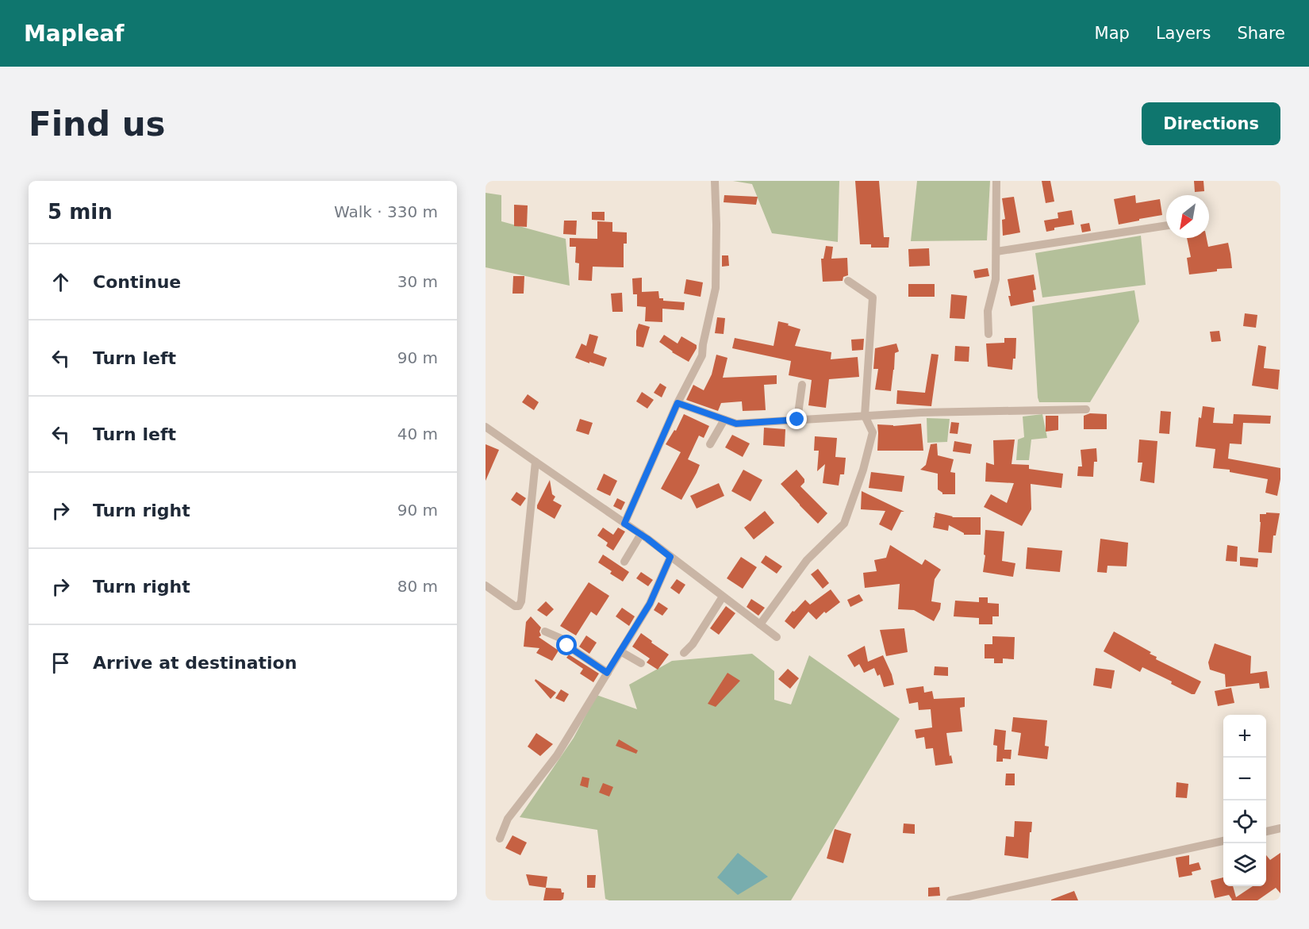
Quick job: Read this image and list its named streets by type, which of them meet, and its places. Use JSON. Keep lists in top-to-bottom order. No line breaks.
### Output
{"north":"bottom left","page":{"header":"Mapleaf","nav":["Map","Layers","Share"],"buttons":"Directions","title":"Find us","heading":["5 min","Walk · 330 m"],"list":[["Continue","30 m"],["Turn left","90 m"],["Turn left","40 m"],["Turn right","90 m"],["Turn right","80 m"],"Arrive at destination"],"map_buttons":["+","−"]}}
